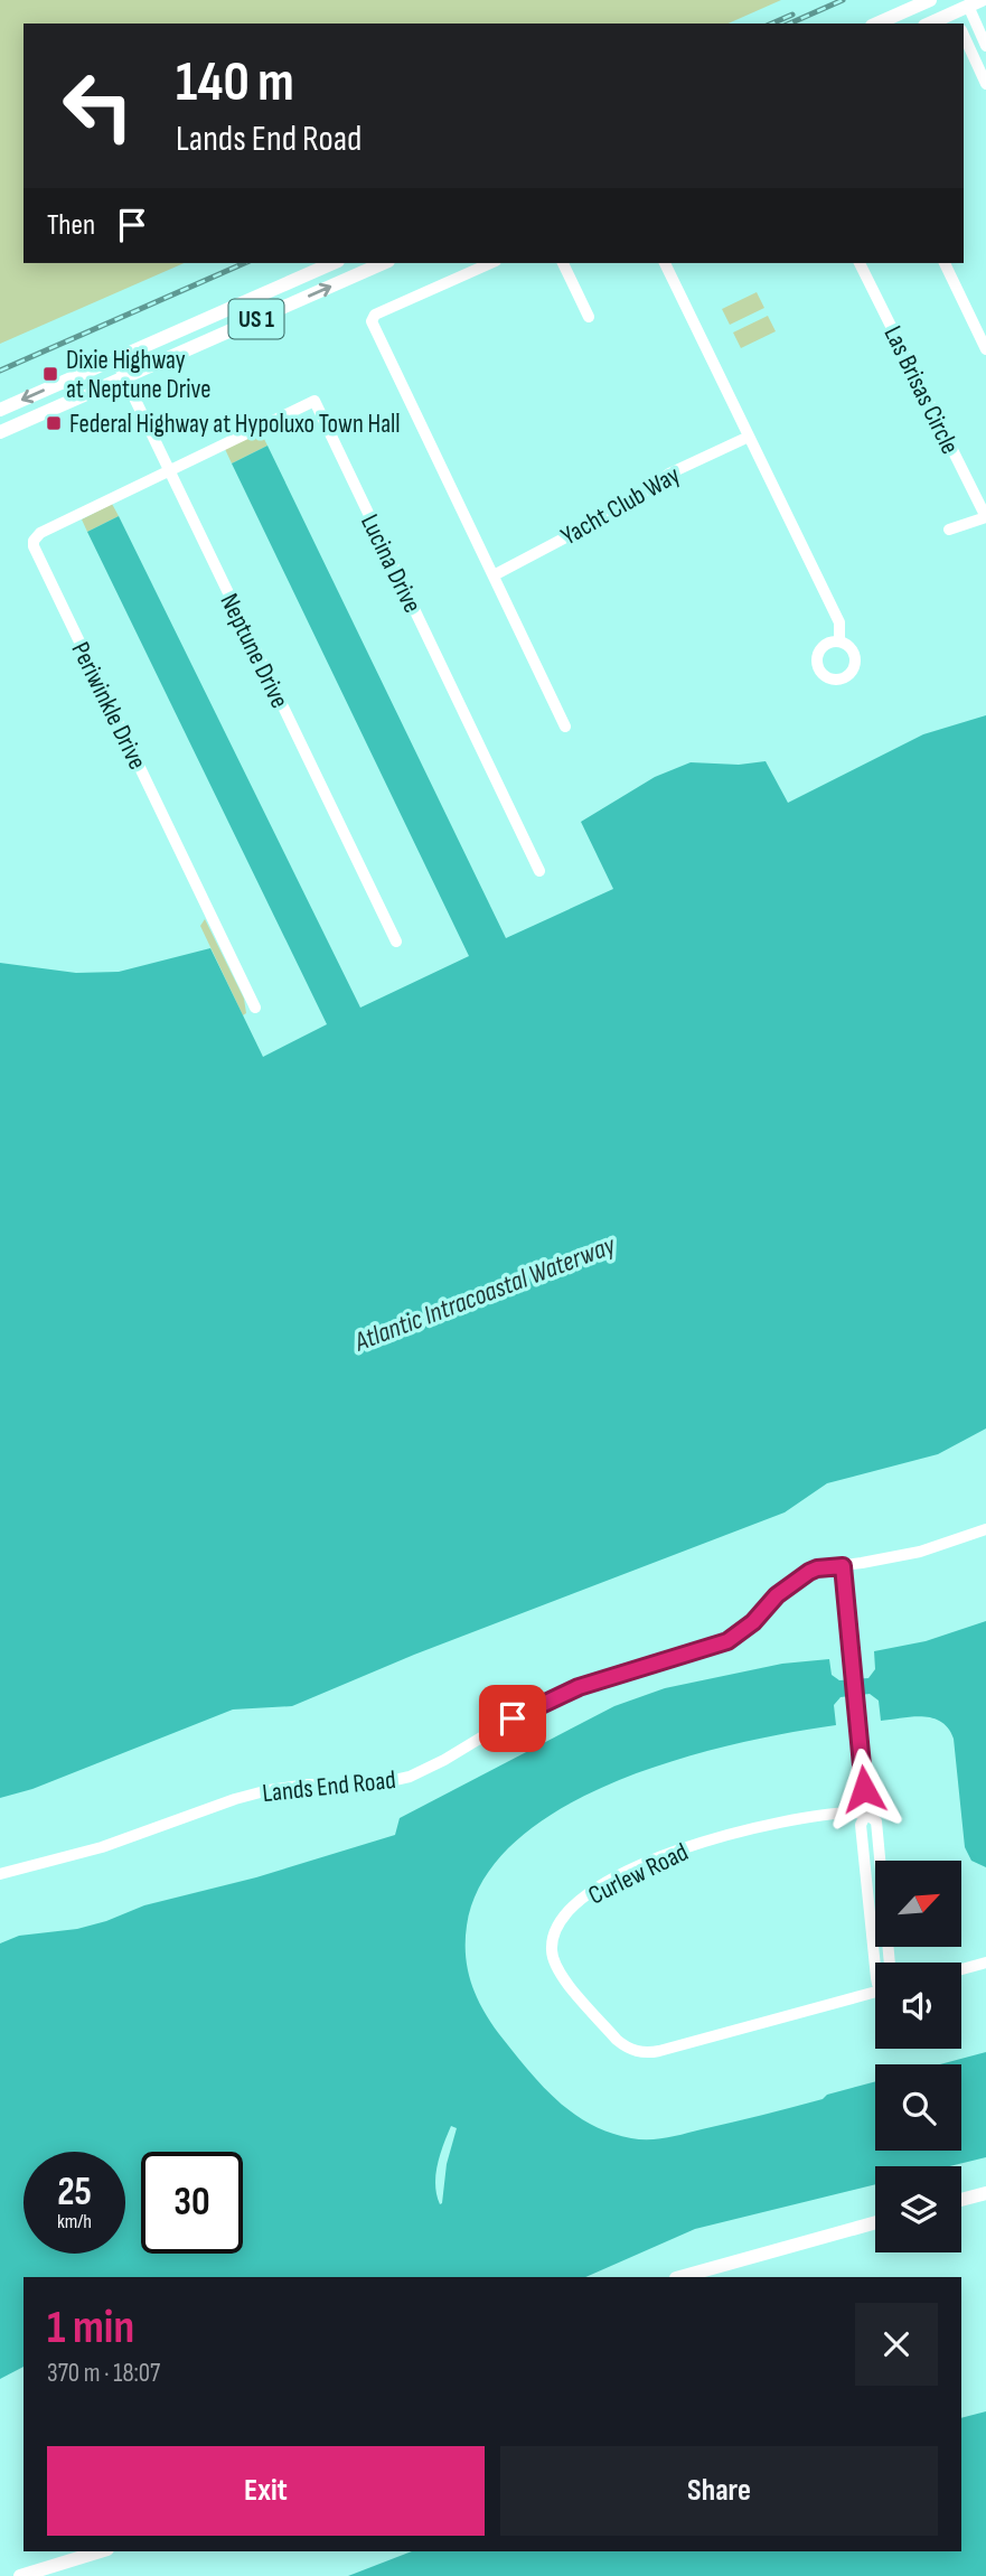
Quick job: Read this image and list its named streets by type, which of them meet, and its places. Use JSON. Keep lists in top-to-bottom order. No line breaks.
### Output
{"streets":{"main road":["US 1"],"street":["Las Brisas Circle","Yacht Club Way","Lucina Drive","Neptune Drive","Periwinkle Drive","Lands End Road","Curlew Road"]},"crossings":[["US 1","Neptune Drive"],["Lucina Drive","Neptune Drive"],["Lucina Drive","Periwinkle Drive"],["Neptune Drive","Periwinkle Drive"]],"water":["Atlantic Intracoastal Waterway"],"places":{"transit":["Dixie Highway at Neptune Drive","Federal Highway at Hypoluxo Town Hall"]},"north":"top right","page":{"turn":["140 m","Lands End Road"],"then":"Then","speed":"25 km/h","limit":"30","heading":["1 min","370 m · 18:07"],"buttons":["Exit","Share"]}}
